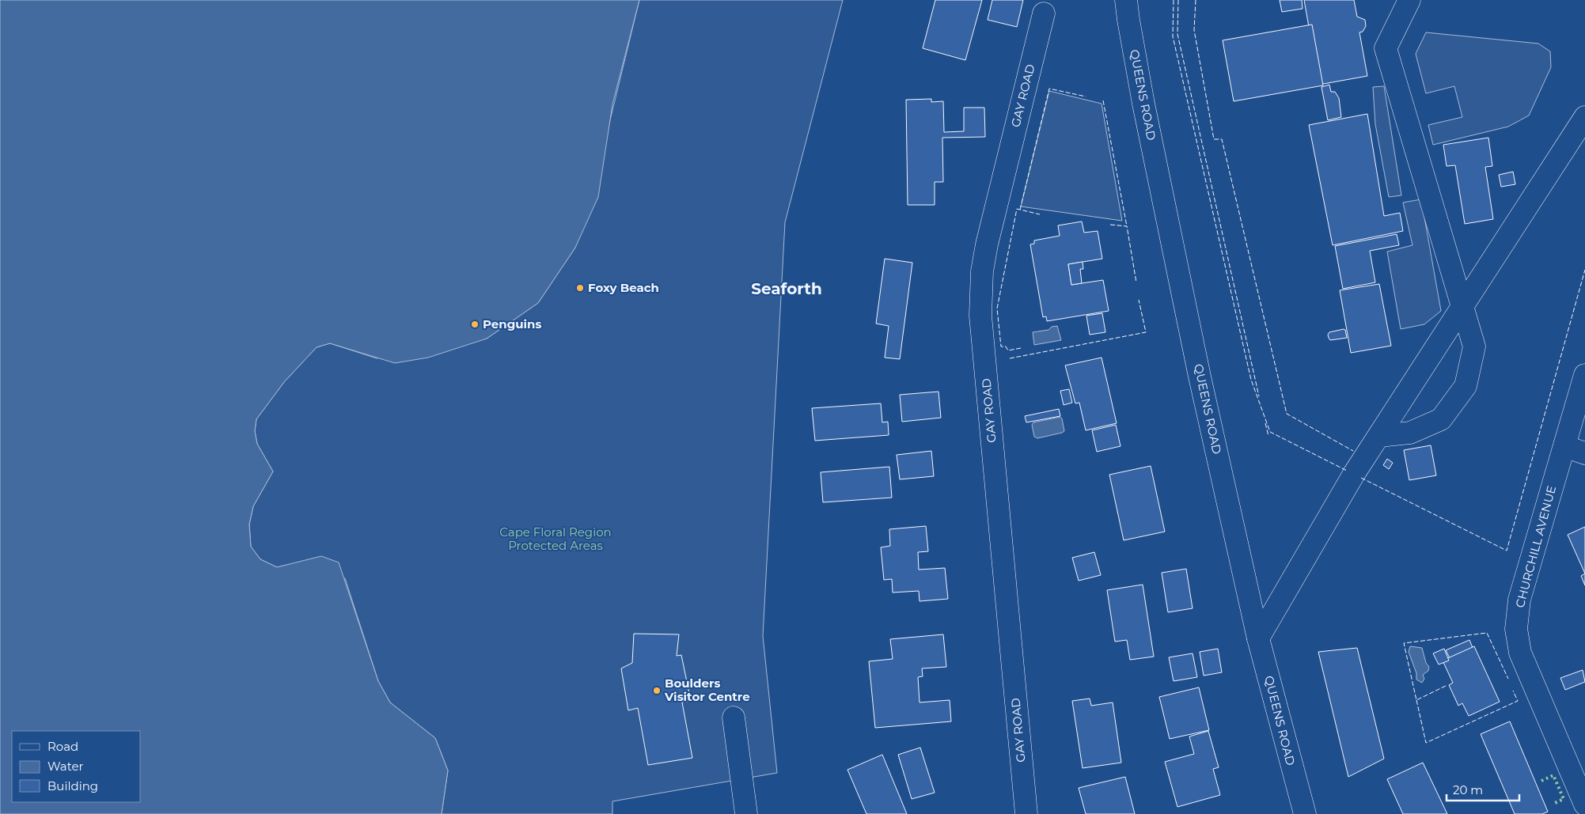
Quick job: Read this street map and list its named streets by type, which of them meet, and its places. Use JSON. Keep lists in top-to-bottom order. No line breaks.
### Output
{"streets":{"street":["QUEENS ROAD","GAY ROAD","CHURCHILL AVENUE"]},"districts":["Seaforth"],"parks":["Cape Floral Region Protected Areas"],"places":["Foxy Beach","Penguins","Boulders Visitor Centre"],"legend":["Road","Water","Building"],"scale_bar":"20 m"}
